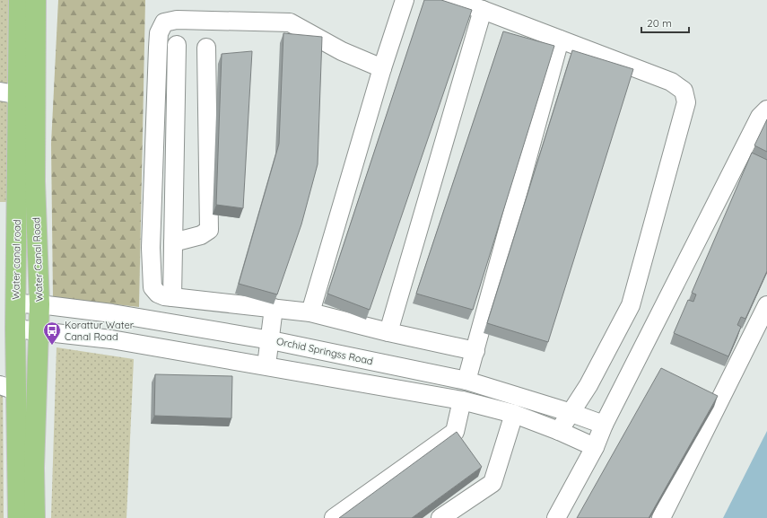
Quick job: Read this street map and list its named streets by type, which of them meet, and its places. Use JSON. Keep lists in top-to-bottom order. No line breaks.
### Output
{"streets":{"main road":["Water canal road","Water Canal Road"],"street":["Orchid Springss Road"]},"crossings":[["Water canal road","Water Canal Road"],["Water canal road","Orchid Springss Road"],["Water Canal Road","Orchid Springss Road"]],"places":{"bus stop":["Korattur Water Canal Road"]},"scale_bar":"20 m"}
